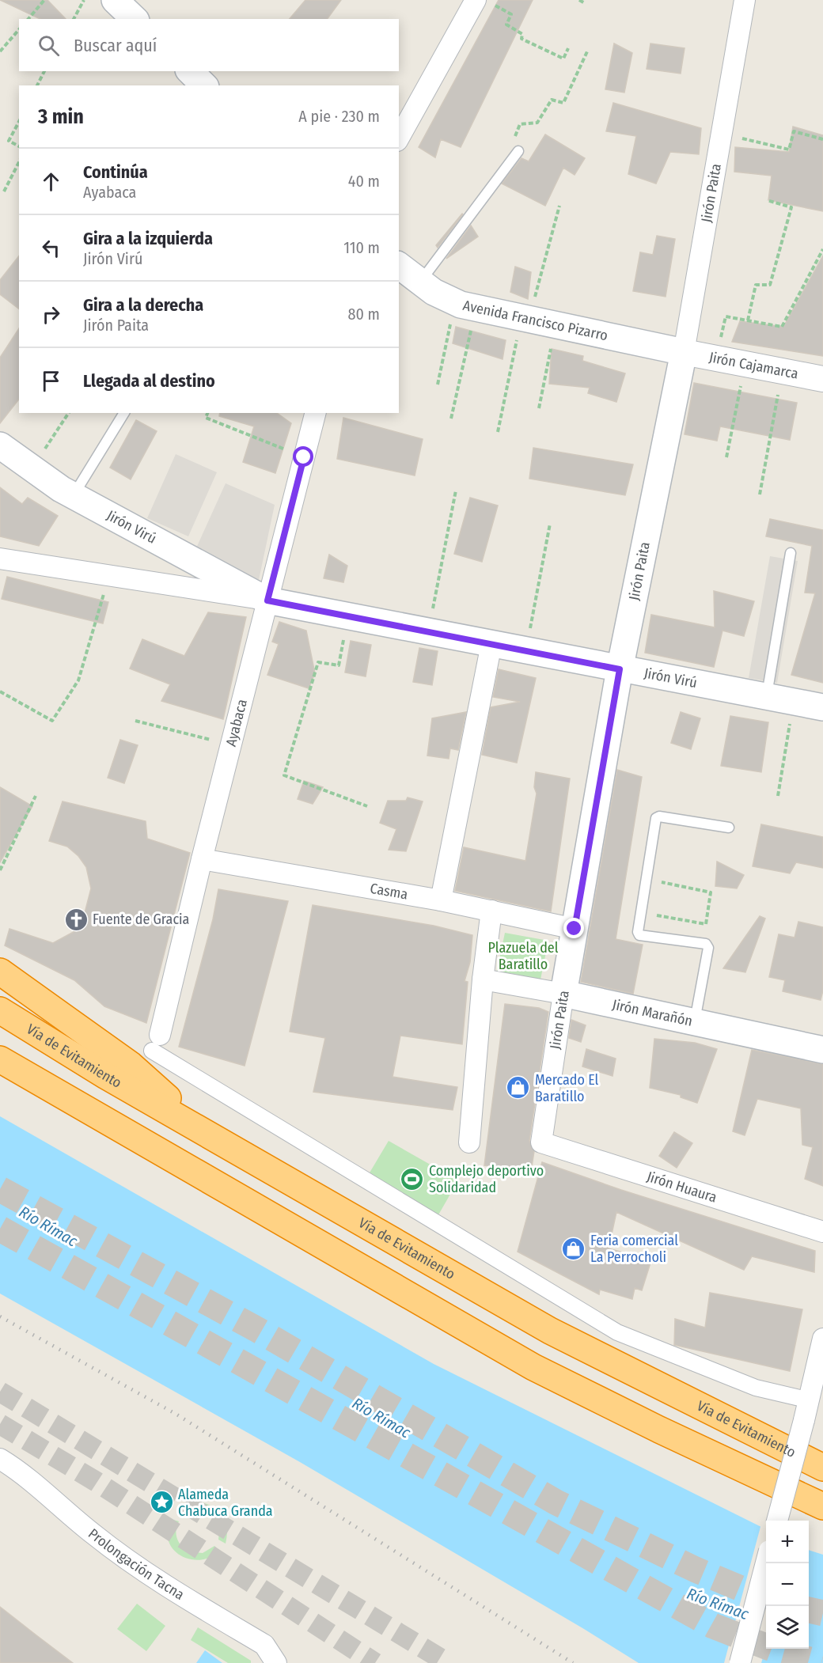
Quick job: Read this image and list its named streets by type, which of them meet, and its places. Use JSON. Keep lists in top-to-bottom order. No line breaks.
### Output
{"streets":{"highway":["Vía de Evitamiento"],"main road":["Jirón Paita","Avenida Francisco Pizarro","Jirón Virú","Jirón Marañón"],"street":["Jirón Cajamarca","Ayabaca","Casma","Jirón Huaura","Prolongación Tacna"]},"crossings":[["Jirón Paita","Avenida Francisco Pizarro"],["Jirón Paita","Jirón Cajamarca"],["Jirón Paita","Jirón Virú"],["Jirón Paita","Casma"],["Jirón Paita","Jirón Marañón"],["Jirón Paita","Jirón Huaura"],["Avenida Francisco Pizarro","Jirón Cajamarca"],["Jirón Virú","Ayabaca"],["Ayabaca","Casma"]],"water":["Río Rímac"],"parks":["Plazuela del Baratillo"],"places":{"church":["Fuente de Gracia"],"shop":["Mercado El Baratillo","Feria comercial La Perrocholi"],"sports":["Complejo deportivo Solidaridad"],"place":["Alameda Chabuca Granda"]},"page":{"search":"Buscar aquí","heading":["3 min","A pie · 230 m"],"list":[["Continúa","Ayabaca","40 m"],["Gira a la izquierda","Jirón Virú","110 m"],["Gira a la derecha","Jirón Paita","80 m"],"Llegada al destino"],"map_buttons":["+","−"]}}
